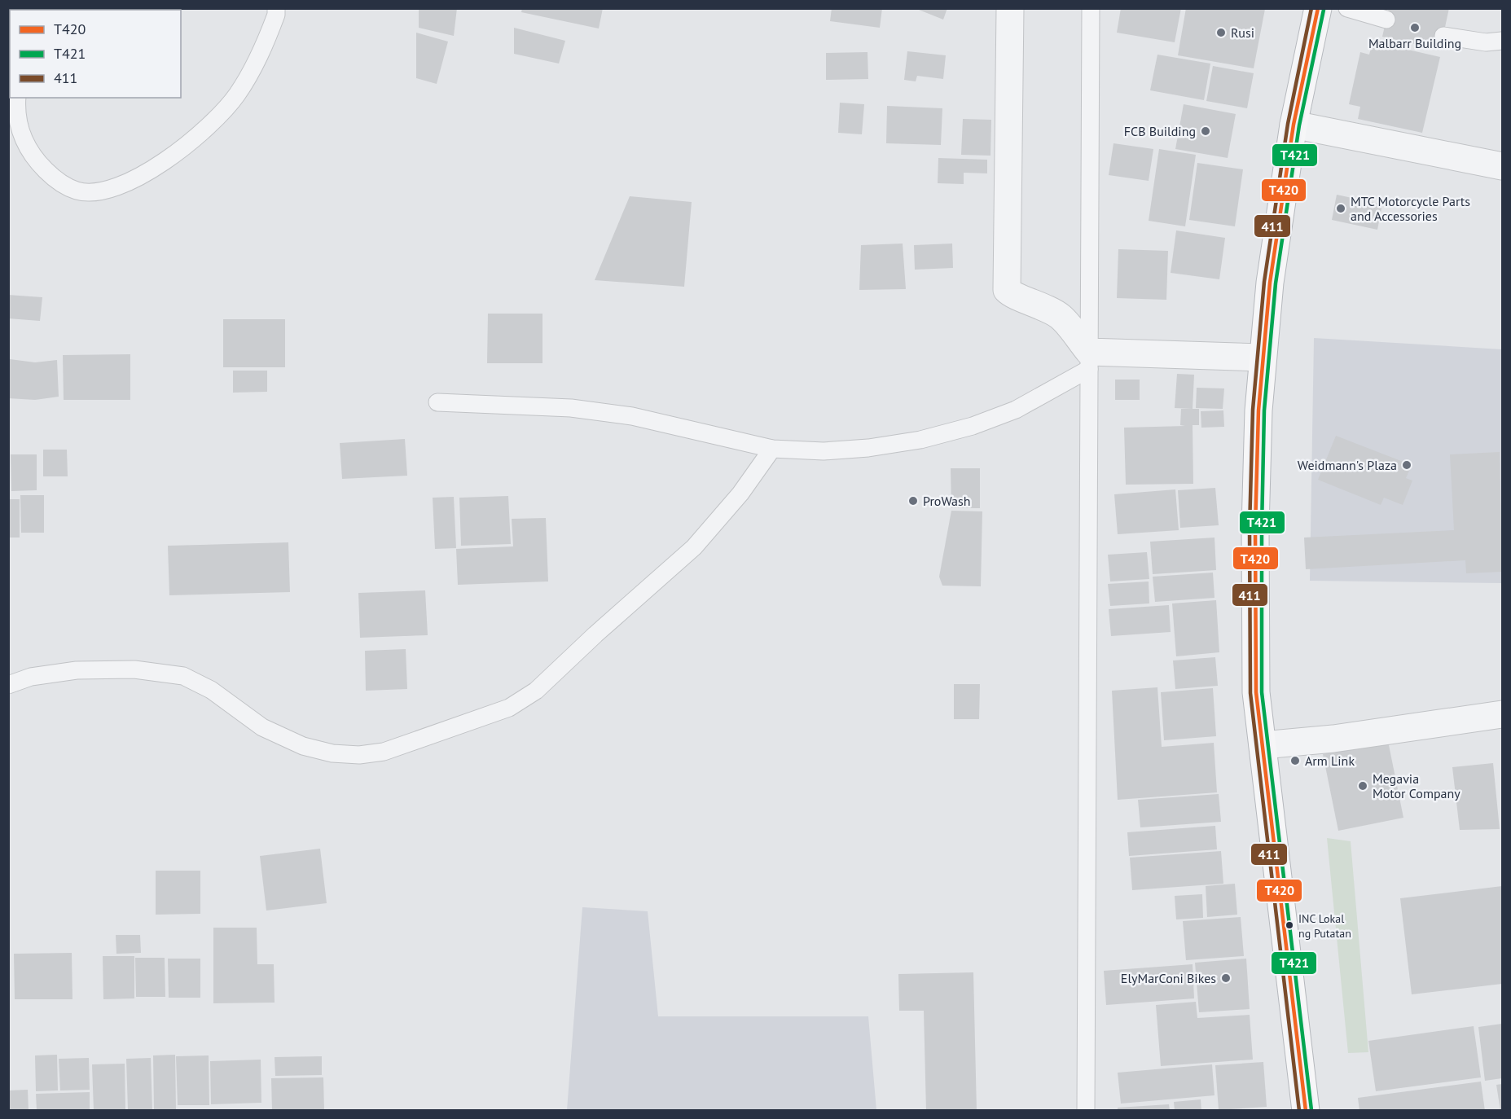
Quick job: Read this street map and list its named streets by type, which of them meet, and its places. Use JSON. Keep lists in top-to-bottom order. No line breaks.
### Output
{"places":["Malbarr Building","Rusi","FCB Building","MTC Motorcycle Parts and Accessories","Weidmann's Plaza","ProWash","Arm Link","Megavia Motor Company","INC Lokal ng Putatan","ElyMarConi Bikes"],"lines":["transit line T420","transit line 411","transit line T421"],"legend":["T420","T421","411"]}
